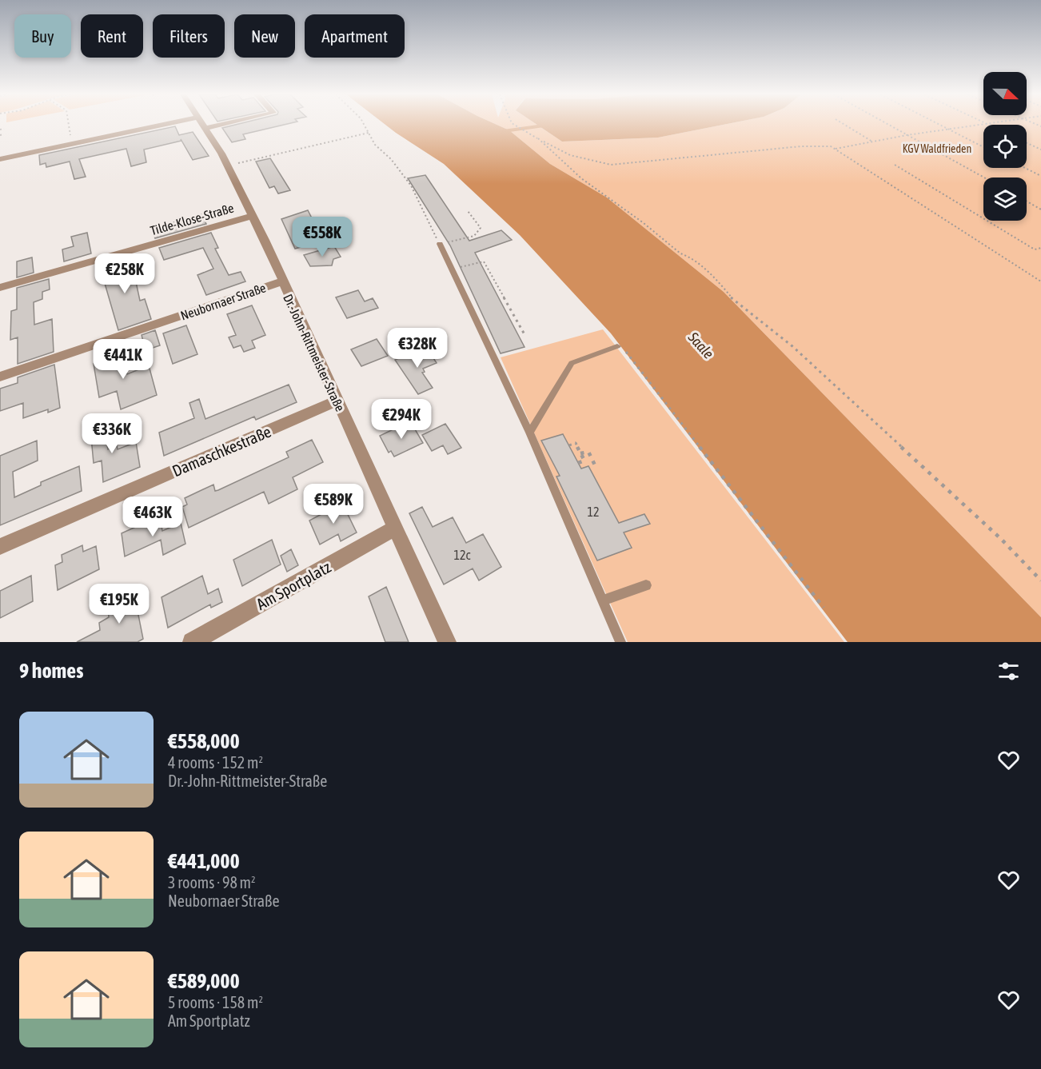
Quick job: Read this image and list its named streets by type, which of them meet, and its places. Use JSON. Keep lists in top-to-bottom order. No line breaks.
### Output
{"streets":{"street":["Tilde-Klose-Straße","Neubornaer Straße","Dr.-John-Rittmeister-Straße","Damaschkestraße","Am Sportplatz"]},"crossings":[["Tilde-Klose-Straße","Dr.-John-Rittmeister-Straße"],["Neubornaer Straße","Dr.-John-Rittmeister-Straße"],["Dr.-John-Rittmeister-Straße","Damaschkestraße"],["Dr.-John-Rittmeister-Straße","Am Sportplatz"]],"water":["Saale"],"parks":["KGV Waldfrieden"],"house_numbers":["12","12c"],"north":"right","page":{"chip":["Buy","Rent","Filters","New","Apartment"],"price":["€558K","€258K","€328K","€441K","€294K","€336K","€589K","€463K","€195K"],"heading":"9 homes","list":[{"name":"€558,000","note":"4 rooms · 152 m² · Dr.-John-Rittmeister-Straße"},{"name":"€441,000","note":"3 rooms · 98 m² · Neubornaer Straße"},{"name":"€589,000","note":"5 rooms · 158 m² · Am Sportplatz"}]}}
